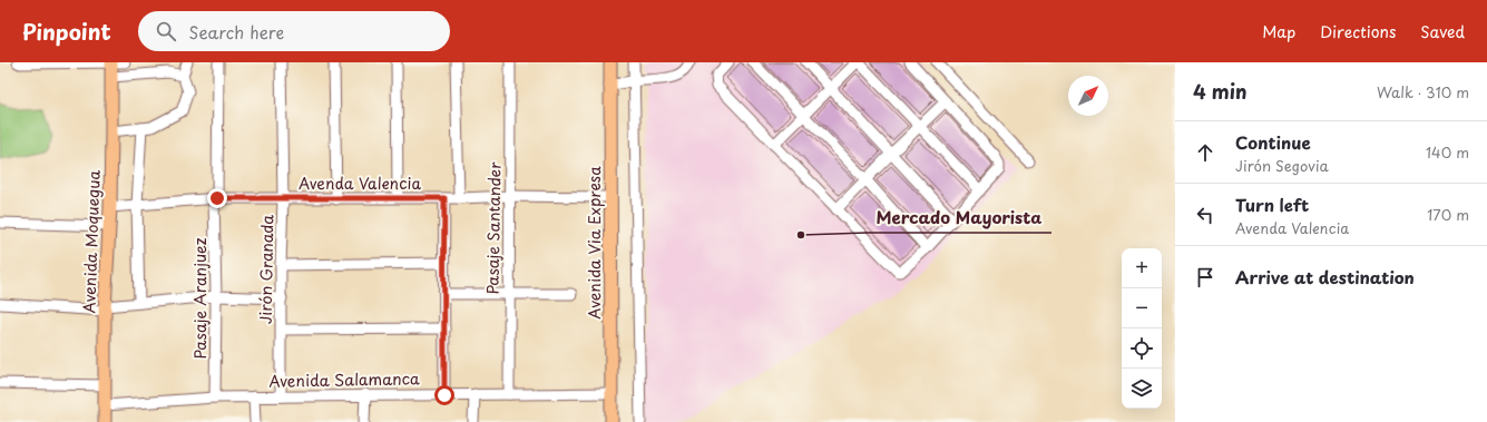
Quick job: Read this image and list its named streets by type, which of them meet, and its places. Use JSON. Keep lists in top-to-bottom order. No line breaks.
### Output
{"streets":{"main road":["Avenida Moquegua","Avenida Via Expresa"],"street":["Avenda Valencia","Pasaje Santander","Jirón Granada","Pasaje Aranjuez","Avenida Salamanca"]},"crossings":[["Avenda Valencia","Pasaje Santander"],["Avenda Valencia","Avenida Moquegua"],["Avenda Valencia","Avenida Via Expresa"],["Avenda Valencia","Jirón Granada"],["Avenda Valencia","Pasaje Aranjuez"],["Pasaje Santander","Avenida Salamanca"],["Avenida Moquegua","Avenida Salamanca"],["Avenida Via Expresa","Avenida Salamanca"],["Jirón Granada","Avenida Salamanca"],["Pasaje Aranjuez","Avenida Salamanca"]],"places":["Mercado Mayorista"],"north":"top right","page":{"header":"Pinpoint","search":"Search here","nav":["Map","Directions","Saved"],"heading":["4 min","Walk · 310 m"],"list":[["Continue","Jirón Segovia","140 m"],["Turn left","Avenda Valencia","170 m"],"Arrive at destination"],"map_buttons":["+","−"]}}
